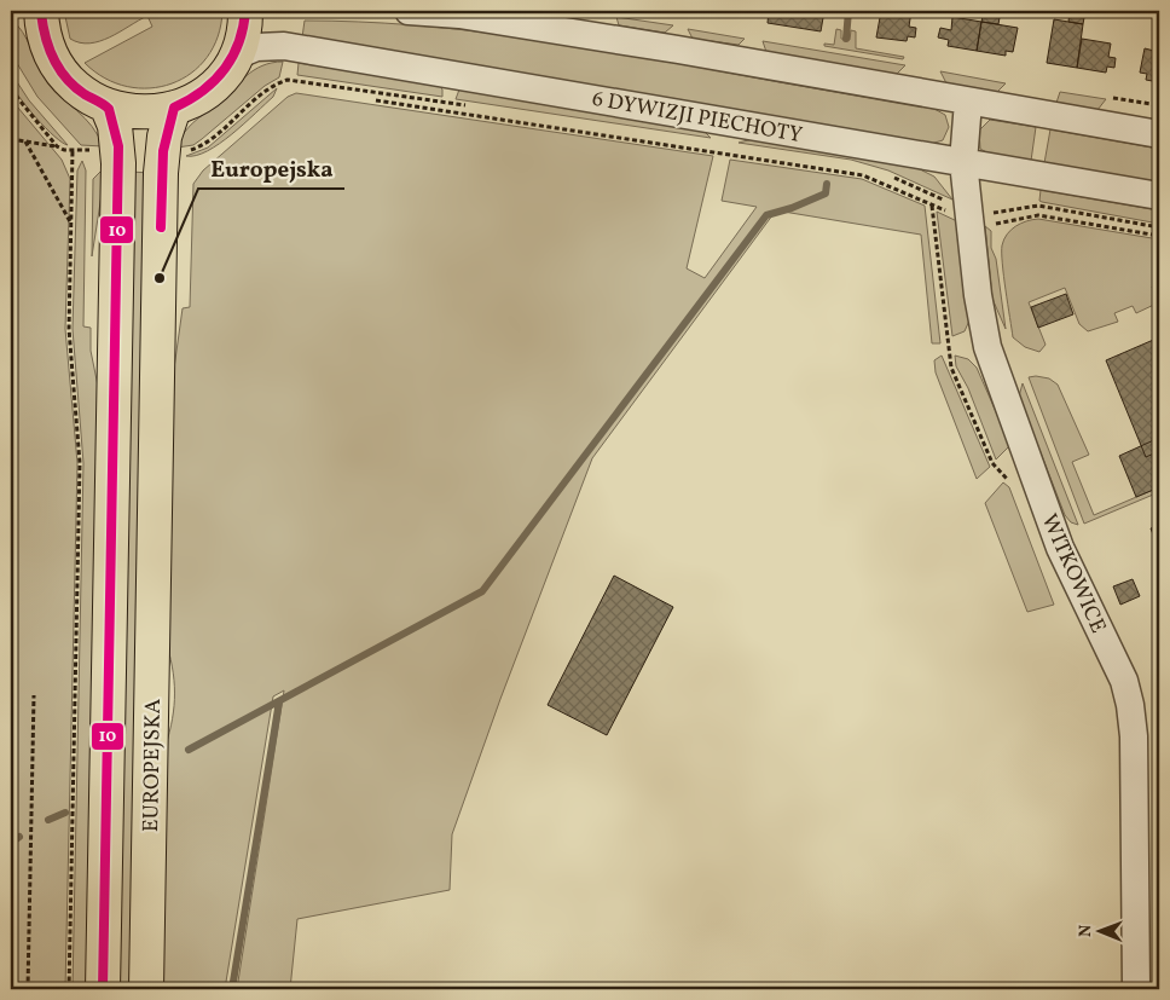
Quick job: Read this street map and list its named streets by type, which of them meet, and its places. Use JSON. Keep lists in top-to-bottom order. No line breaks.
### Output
{"streets":{"main road":["EUROPEJSKA"],"street":["6 DYWIZJI PIECHOTY","WITKOWICE"]},"crossings":[["6 DYWIZJI PIECHOTY","WITKOWICE"]],"places":["Europejska"],"lines":["transit line 10"],"north":"left"}
